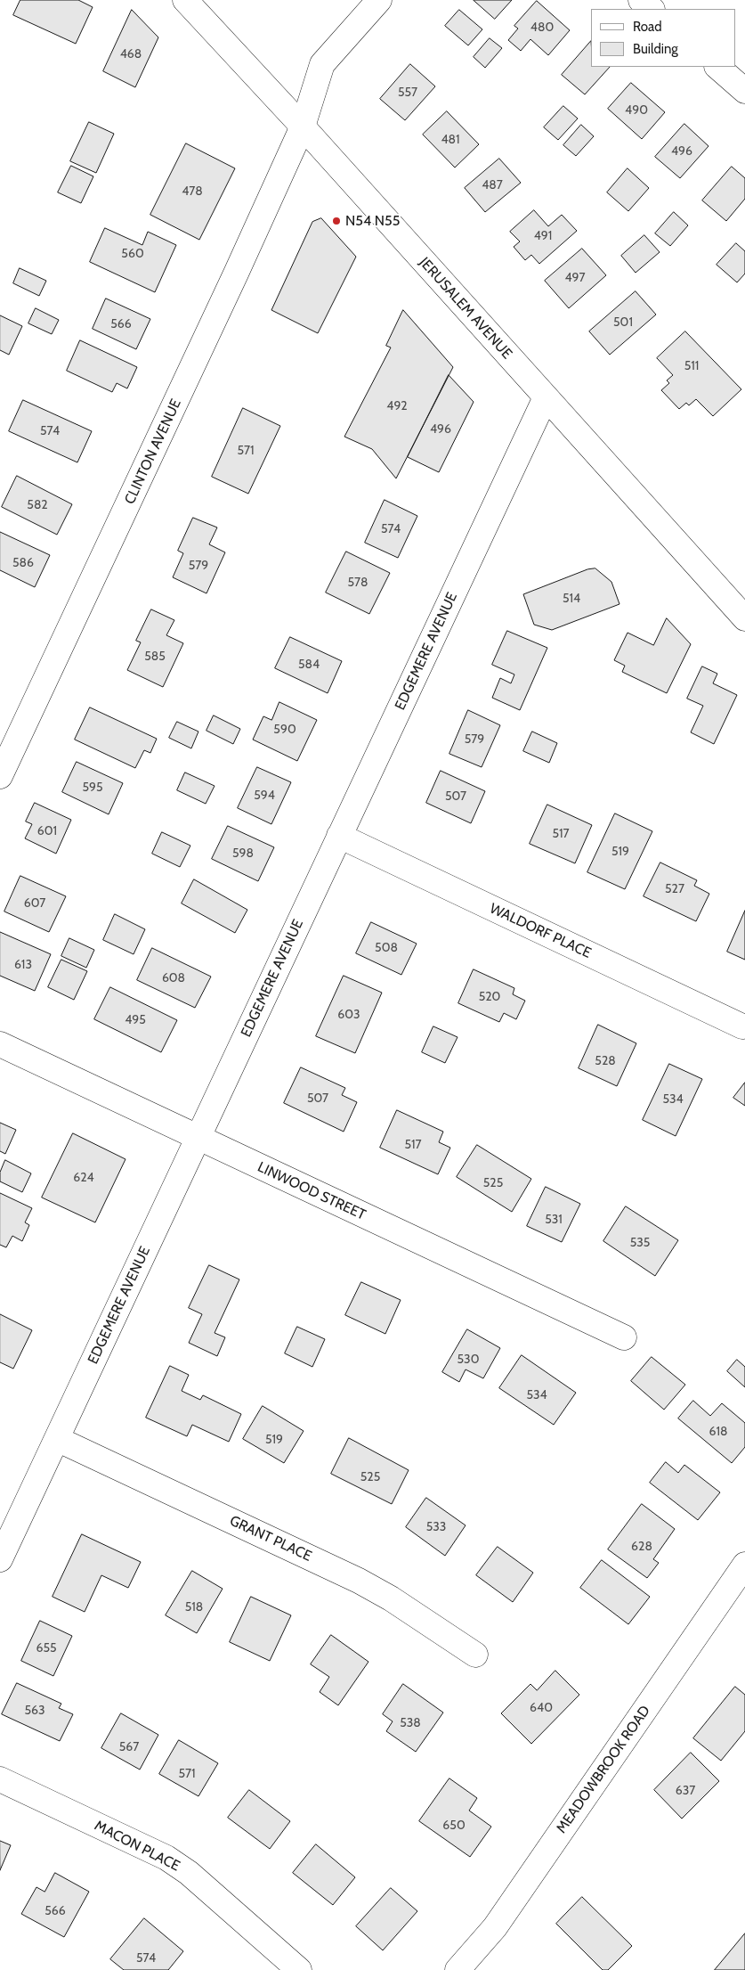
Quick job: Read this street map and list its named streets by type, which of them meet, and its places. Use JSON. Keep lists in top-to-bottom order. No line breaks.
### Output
{"streets":{"street":["JERUSALEM AVENUE","CLINTON AVENUE","EDGEMERE AVENUE","WALDORF PLACE","LINWOOD STREET","GRANT PLACE","MEADOWBROOK ROAD","MACON PLACE"]},"crossings":[["JERUSALEM AVENUE","CLINTON AVENUE"],["JERUSALEM AVENUE","EDGEMERE AVENUE"],["EDGEMERE AVENUE","WALDORF PLACE"],["EDGEMERE AVENUE","LINWOOD STREET"],["EDGEMERE AVENUE","GRANT PLACE"]],"places":["N54 N55"],"house_numbers":["480","468","557","490","481","496","487","478","491","560","497","501","566","511","492","496","574","571","582","574","586","579","578","514","585","584","590","579","595","594","507","601","517","519","598","527","607","508","613","608","520","603","495","528","507","534","517","624","525","531","535","530","534","618","519","525","533","628","518","655","640","563","538","567","571","637","650","566","574"],"legend":["Road","Building"]}
